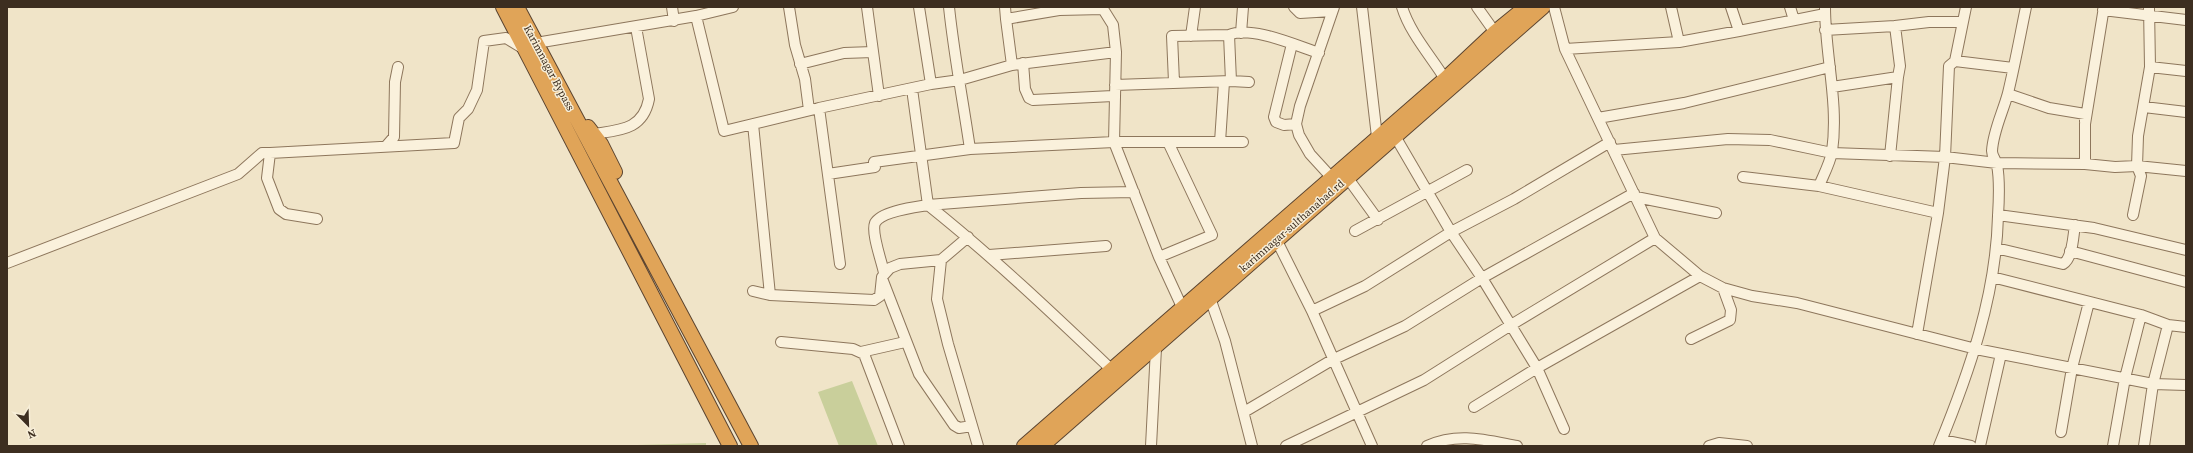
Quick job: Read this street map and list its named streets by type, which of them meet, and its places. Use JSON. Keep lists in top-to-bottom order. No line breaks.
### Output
{"streets":{"highway":["Karimnagar Bypass","karimnagar-sulthanabad rd"]},"north":"bottom right"}
